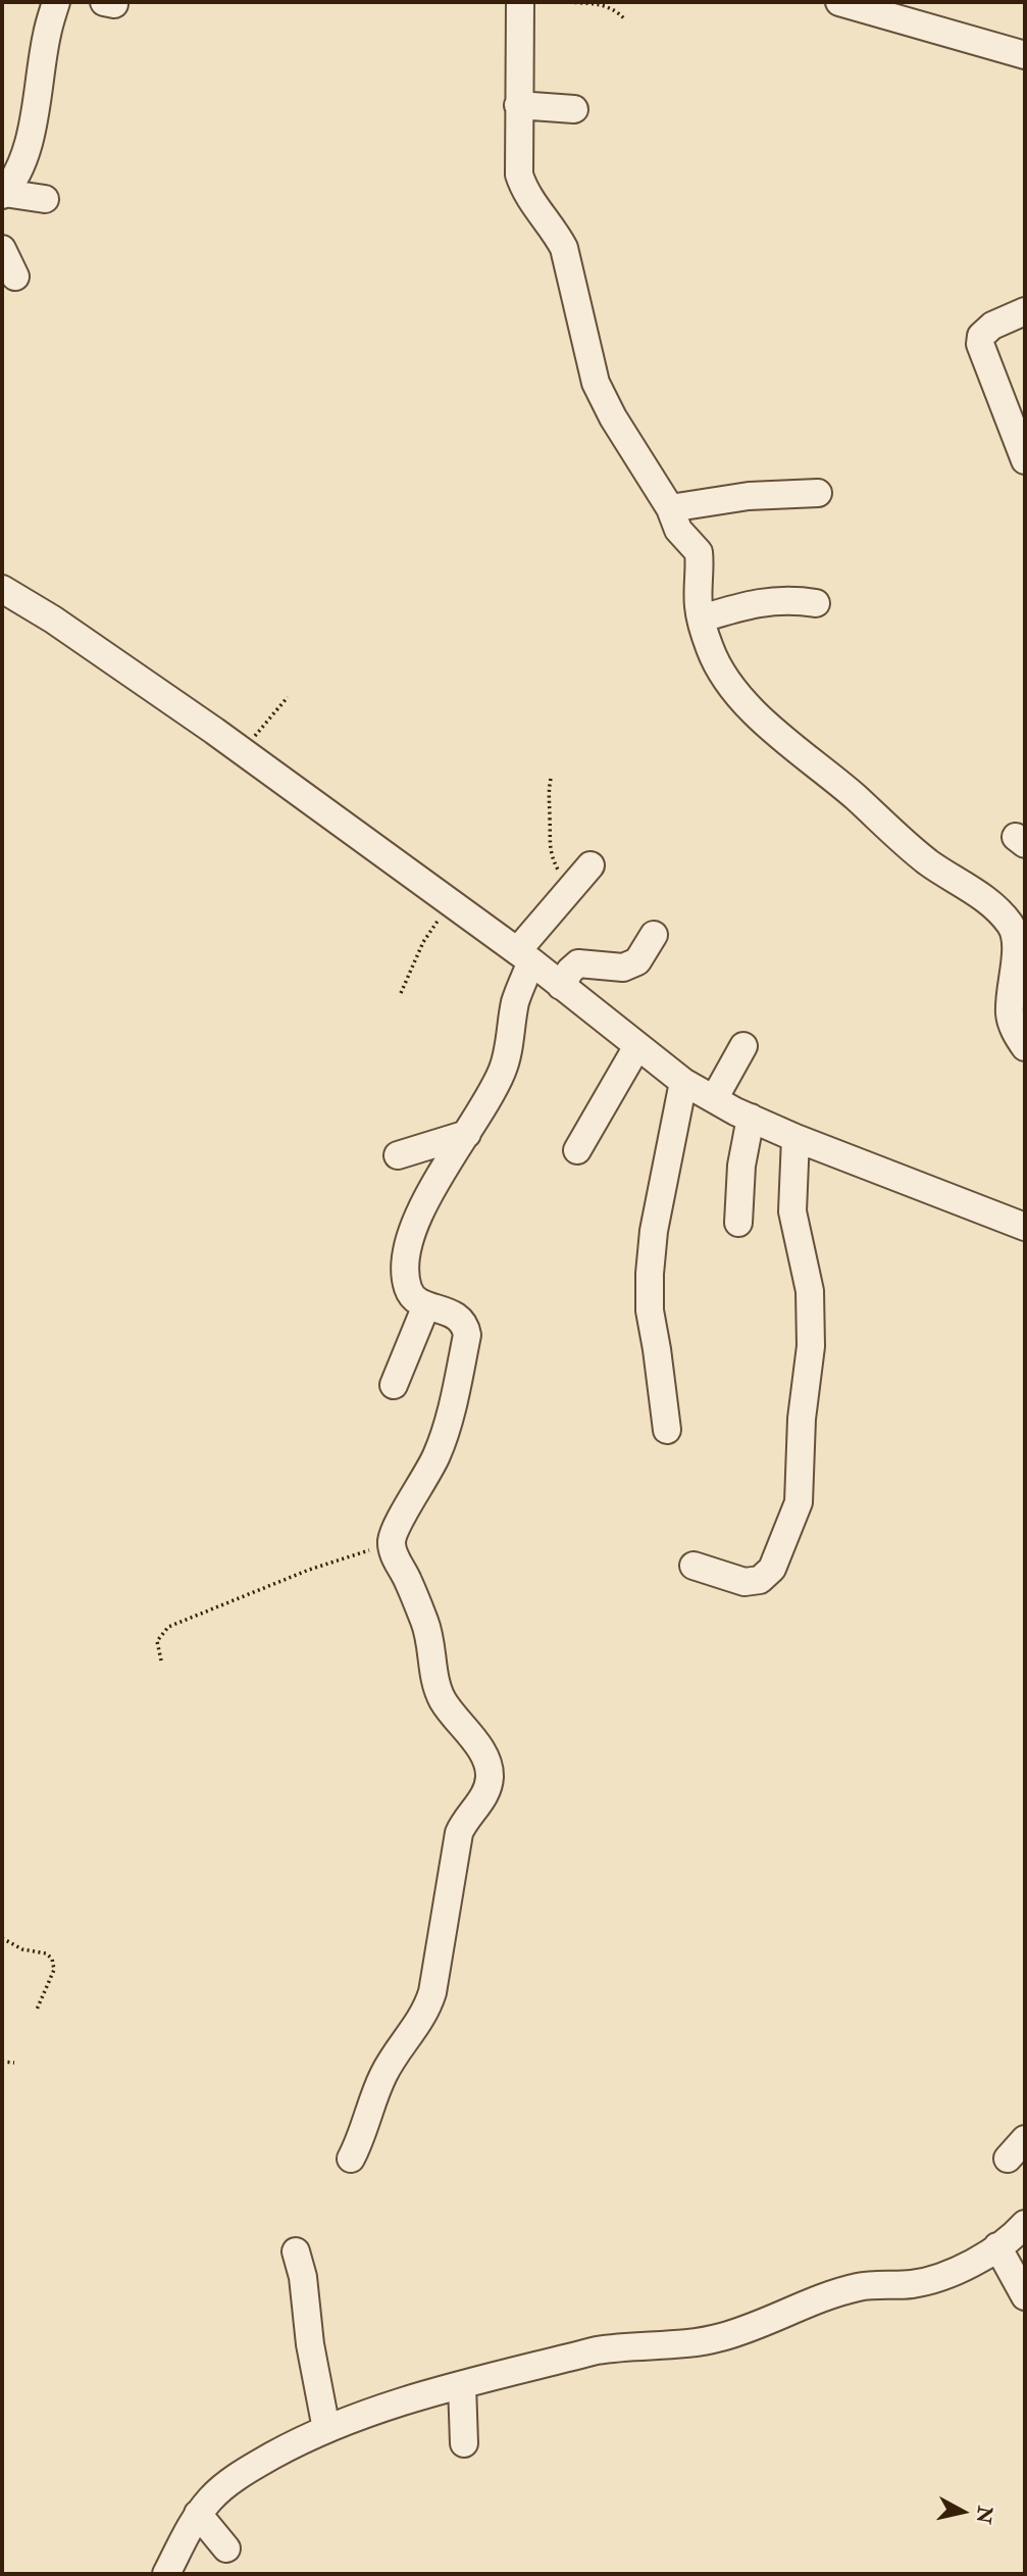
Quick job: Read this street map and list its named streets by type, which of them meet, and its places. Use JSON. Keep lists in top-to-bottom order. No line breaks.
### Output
{"north":"right"}
